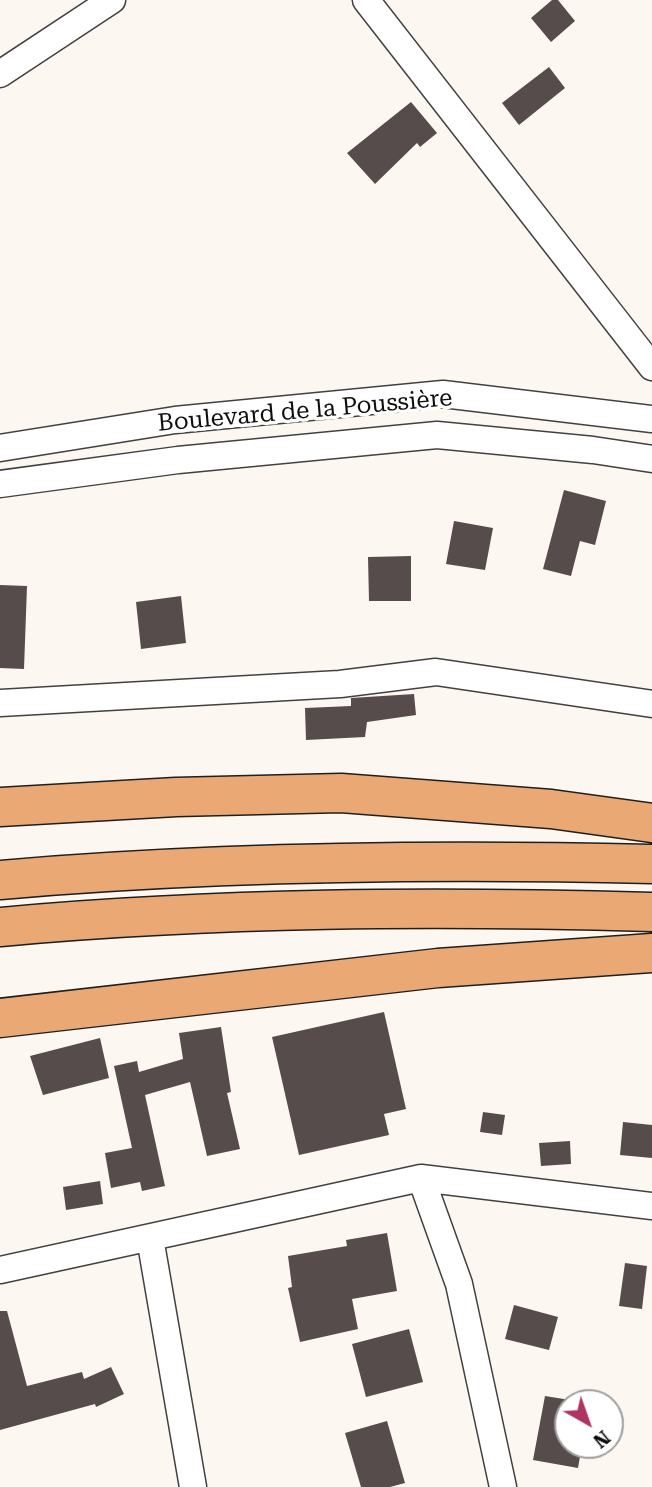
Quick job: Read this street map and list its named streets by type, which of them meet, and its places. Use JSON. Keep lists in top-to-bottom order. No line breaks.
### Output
{"streets":{"street":["Boulevard de la Poussière"]},"north":"bottom right"}
